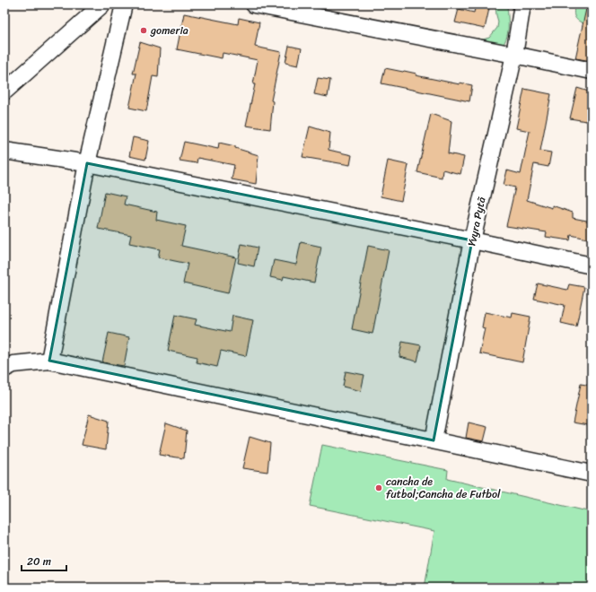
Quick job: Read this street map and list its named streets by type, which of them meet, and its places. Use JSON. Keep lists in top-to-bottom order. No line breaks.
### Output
{"streets":{"street":["Yvyra Pytã"]},"places":["gomeria","cancha de futbol;Cancha de Futbol"],"scale_bar":"20 m"}
